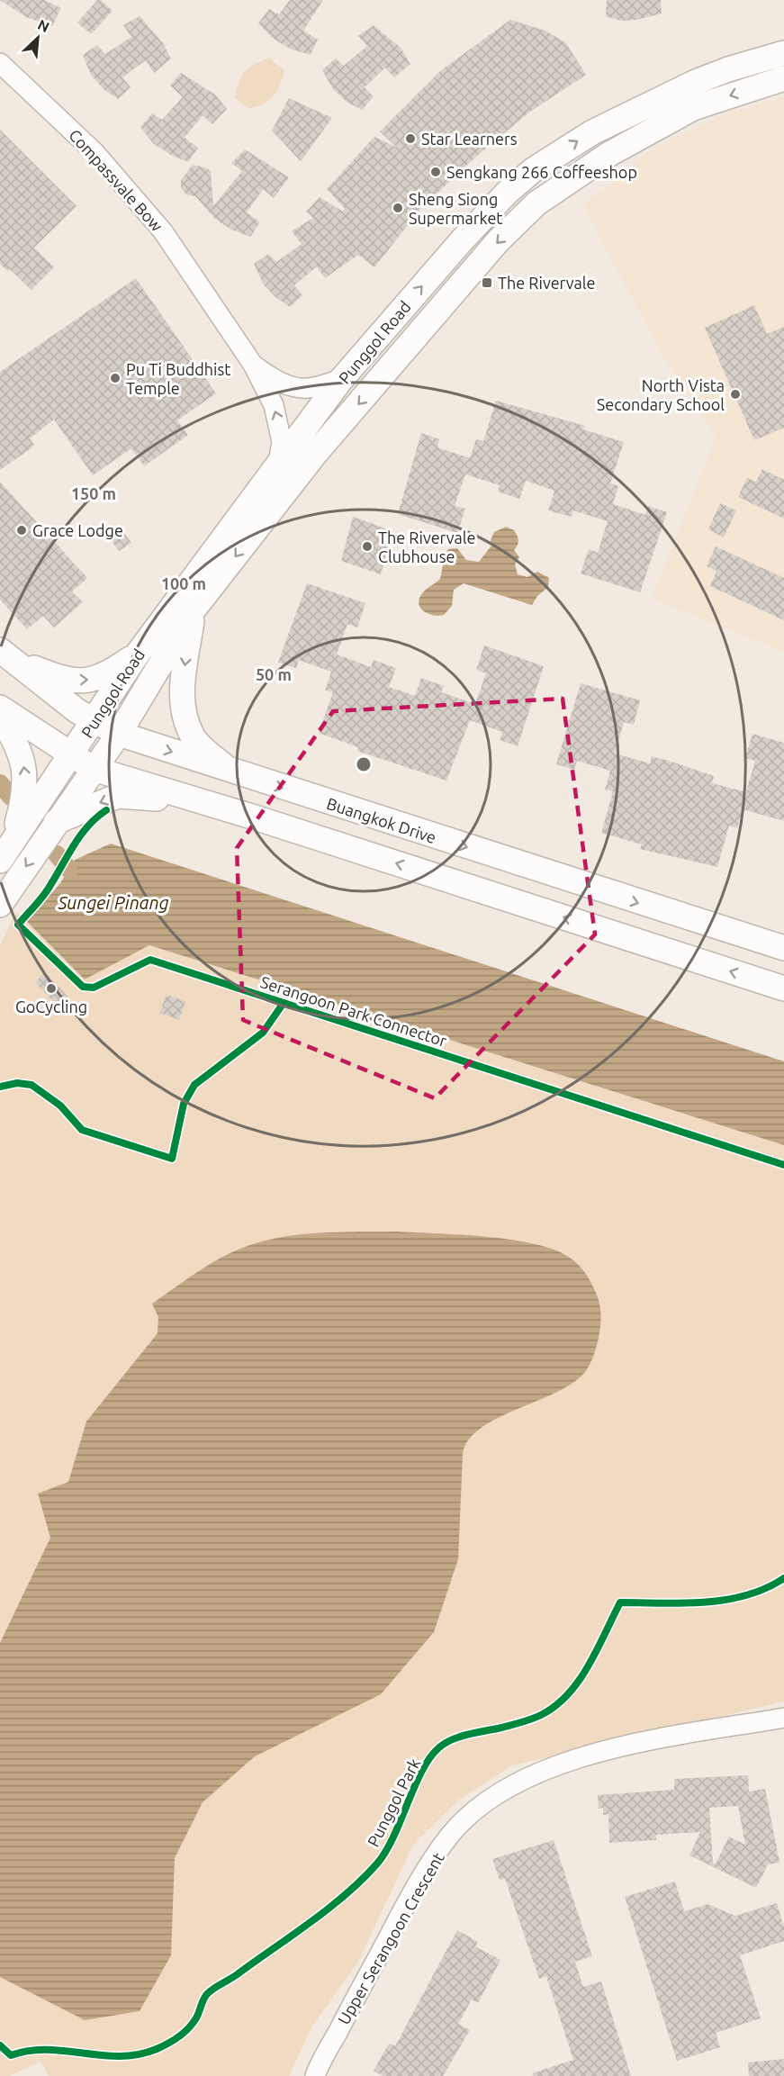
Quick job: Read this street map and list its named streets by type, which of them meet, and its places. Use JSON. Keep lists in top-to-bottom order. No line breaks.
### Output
{"streets":{"main road":["Punggol Road","Buangkok Drive"],"street":["Compassvale Bow","Upper Serangoon Crescent"],"cycle path":["Serangoon Park Connector","Punggol Park"]},"crossings":[["Compassvale Bow","Punggol Road"],["Punggol Road","Buangkok Drive"]],"water":["Sungei Pinang"],"places":{"other":["Star Learners","Sengkang 266 Coffeeshop","Sheng Siong Supermarket","Pu Ti Buddhist Temple","North Vista Secondary School","Grace Lodge","The Rivervale Clubhouse","GoCycling"],"transit":["The Rivervale"]},"north":"top right","rings":["150 m","100 m","50 m"]}
